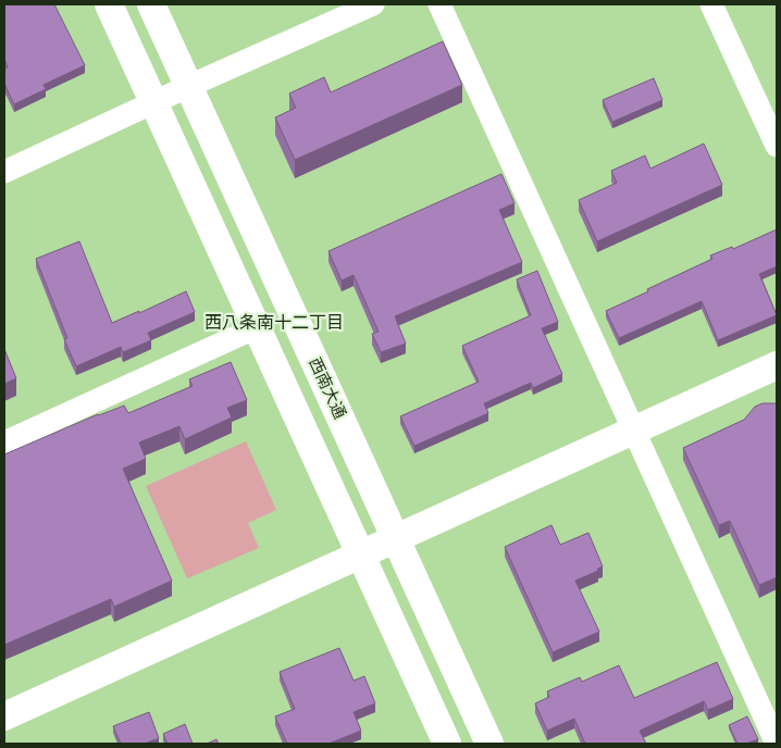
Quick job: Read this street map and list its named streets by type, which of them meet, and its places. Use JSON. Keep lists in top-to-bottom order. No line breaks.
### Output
{"streets":{"street":["西南大通"]},"districts":["西八条南十二丁目"]}
